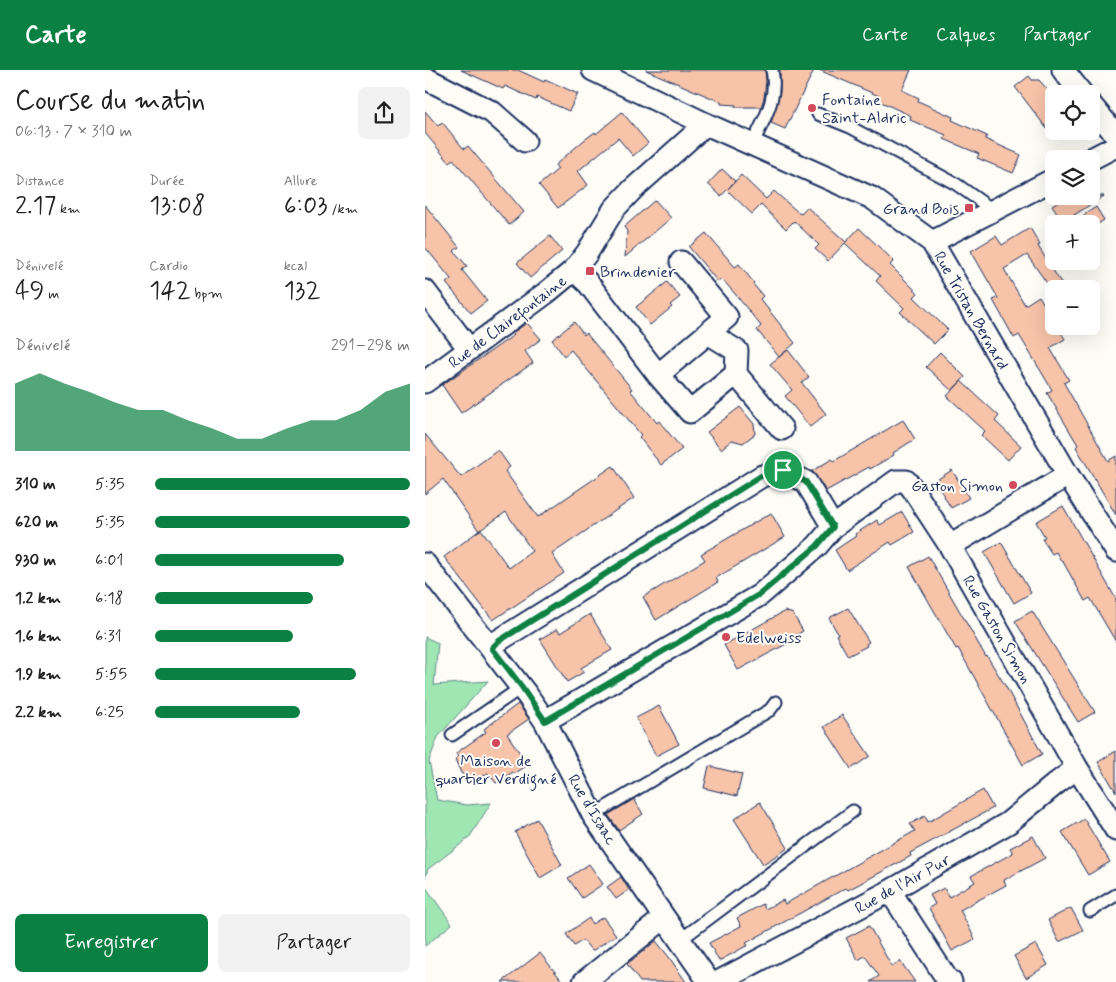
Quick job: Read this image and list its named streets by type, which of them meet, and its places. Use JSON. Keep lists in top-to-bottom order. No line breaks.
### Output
{"streets":{"street":["Rue Tristan Bernard","Rue de Clairefontaine","Rue Gaston Simon","Rue d'Isaac","Rue de l'Air Pur"]},"crossings":[["Rue Tristan Bernard","Rue de Clairefontaine"],["Rue Gaston Simon","Rue de l'Air Pur"]],"places":{"other":["Fontaine Saint-Aldric","Gaston Simon","Edelweiss","Maison de quartier Verdigné"],"transit":["Grand Bois","Brindenier"]},"page":{"header":"Carte","nav":["Carte","Calques","Partager"],"heading":["Course du matin","06:13 · 7 × 310 m"],"map_buttons":["+","−"],"stats":[["Distance","2.17 km"],["Durée","13:08"],["Allure","6:03 /km"],["Dénivelé","49 m"],["Cardio","142 bpm"],["kcal","132"]],"chart":["Dénivelé","291–298 m"],"list":[{"name":"310 m","note":"5:35"},{"name":"620 m","note":"5:35"},{"name":"930 m","note":"6:01"},{"name":"1.2 km","note":"6:18"},{"name":"1.6 km","note":"6:31"},{"name":"1.9 km","note":"5:55"},{"name":"2.2 km","note":"6:25"}],"buttons":["Enregistrer","Partager"]}}
